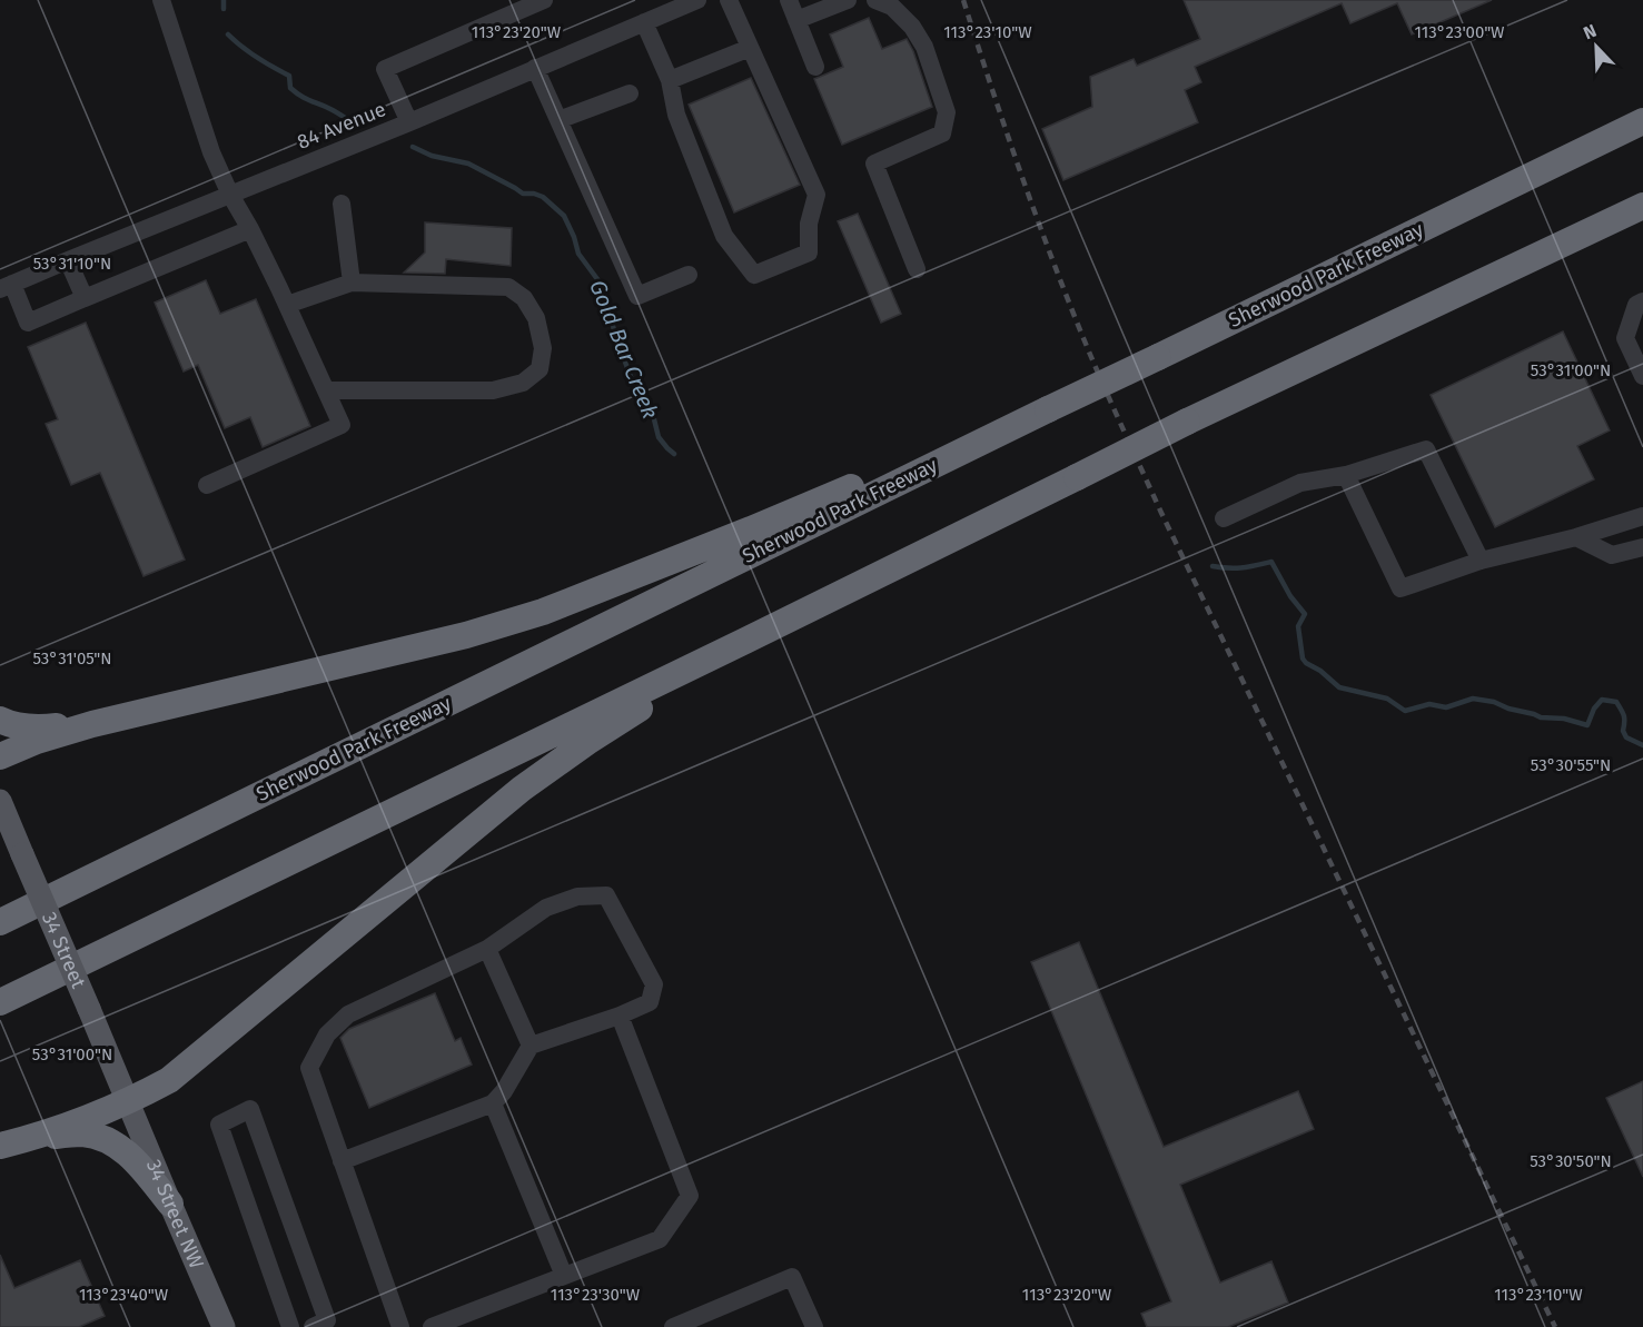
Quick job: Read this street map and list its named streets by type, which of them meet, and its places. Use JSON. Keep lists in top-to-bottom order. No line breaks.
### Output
{"streets":{"highway":["Sherwood Park Freeway"],"main road":["34 Street","34 Street NW"],"street":["84 Avenue"]},"crossings":[["34 Street","34 Street NW"]],"water":["Gold Bar Creek"],"north":"top left","coordinates":["113°23'20\"W","113°23'10\"W","113°23'00\"W","53°31'10\"N","53°31'00\"N","53°31'05\"N","53°30'55\"N","53°30'50\"N","113°23'40\"W","113°23'30\"W"]}
